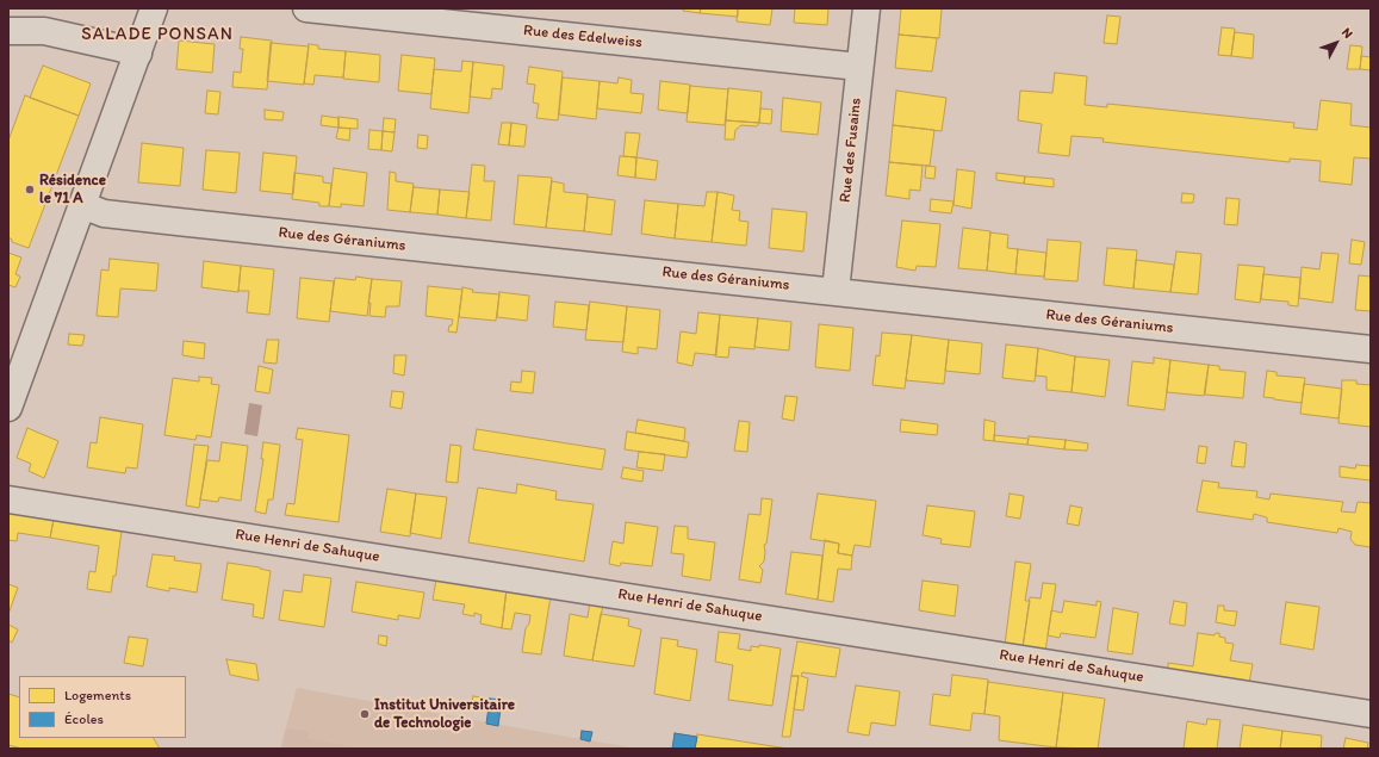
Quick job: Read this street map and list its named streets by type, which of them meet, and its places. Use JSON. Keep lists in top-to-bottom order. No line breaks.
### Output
{"streets":{"street":["Rue des Edelweiss","Rue des Fusains","Rue des Géraniums","Rue Henri de Sahuque"]},"crossings":[["Rue des Edelweiss","Rue des Fusains"],["Rue des Fusains","Rue des Géraniums"]],"districts":["SALADE PONSAN"],"places":["Résidence le 71 A","Institut Universitaire de Technologie"],"legend":["Logements","Écoles"],"north":"top right"}
